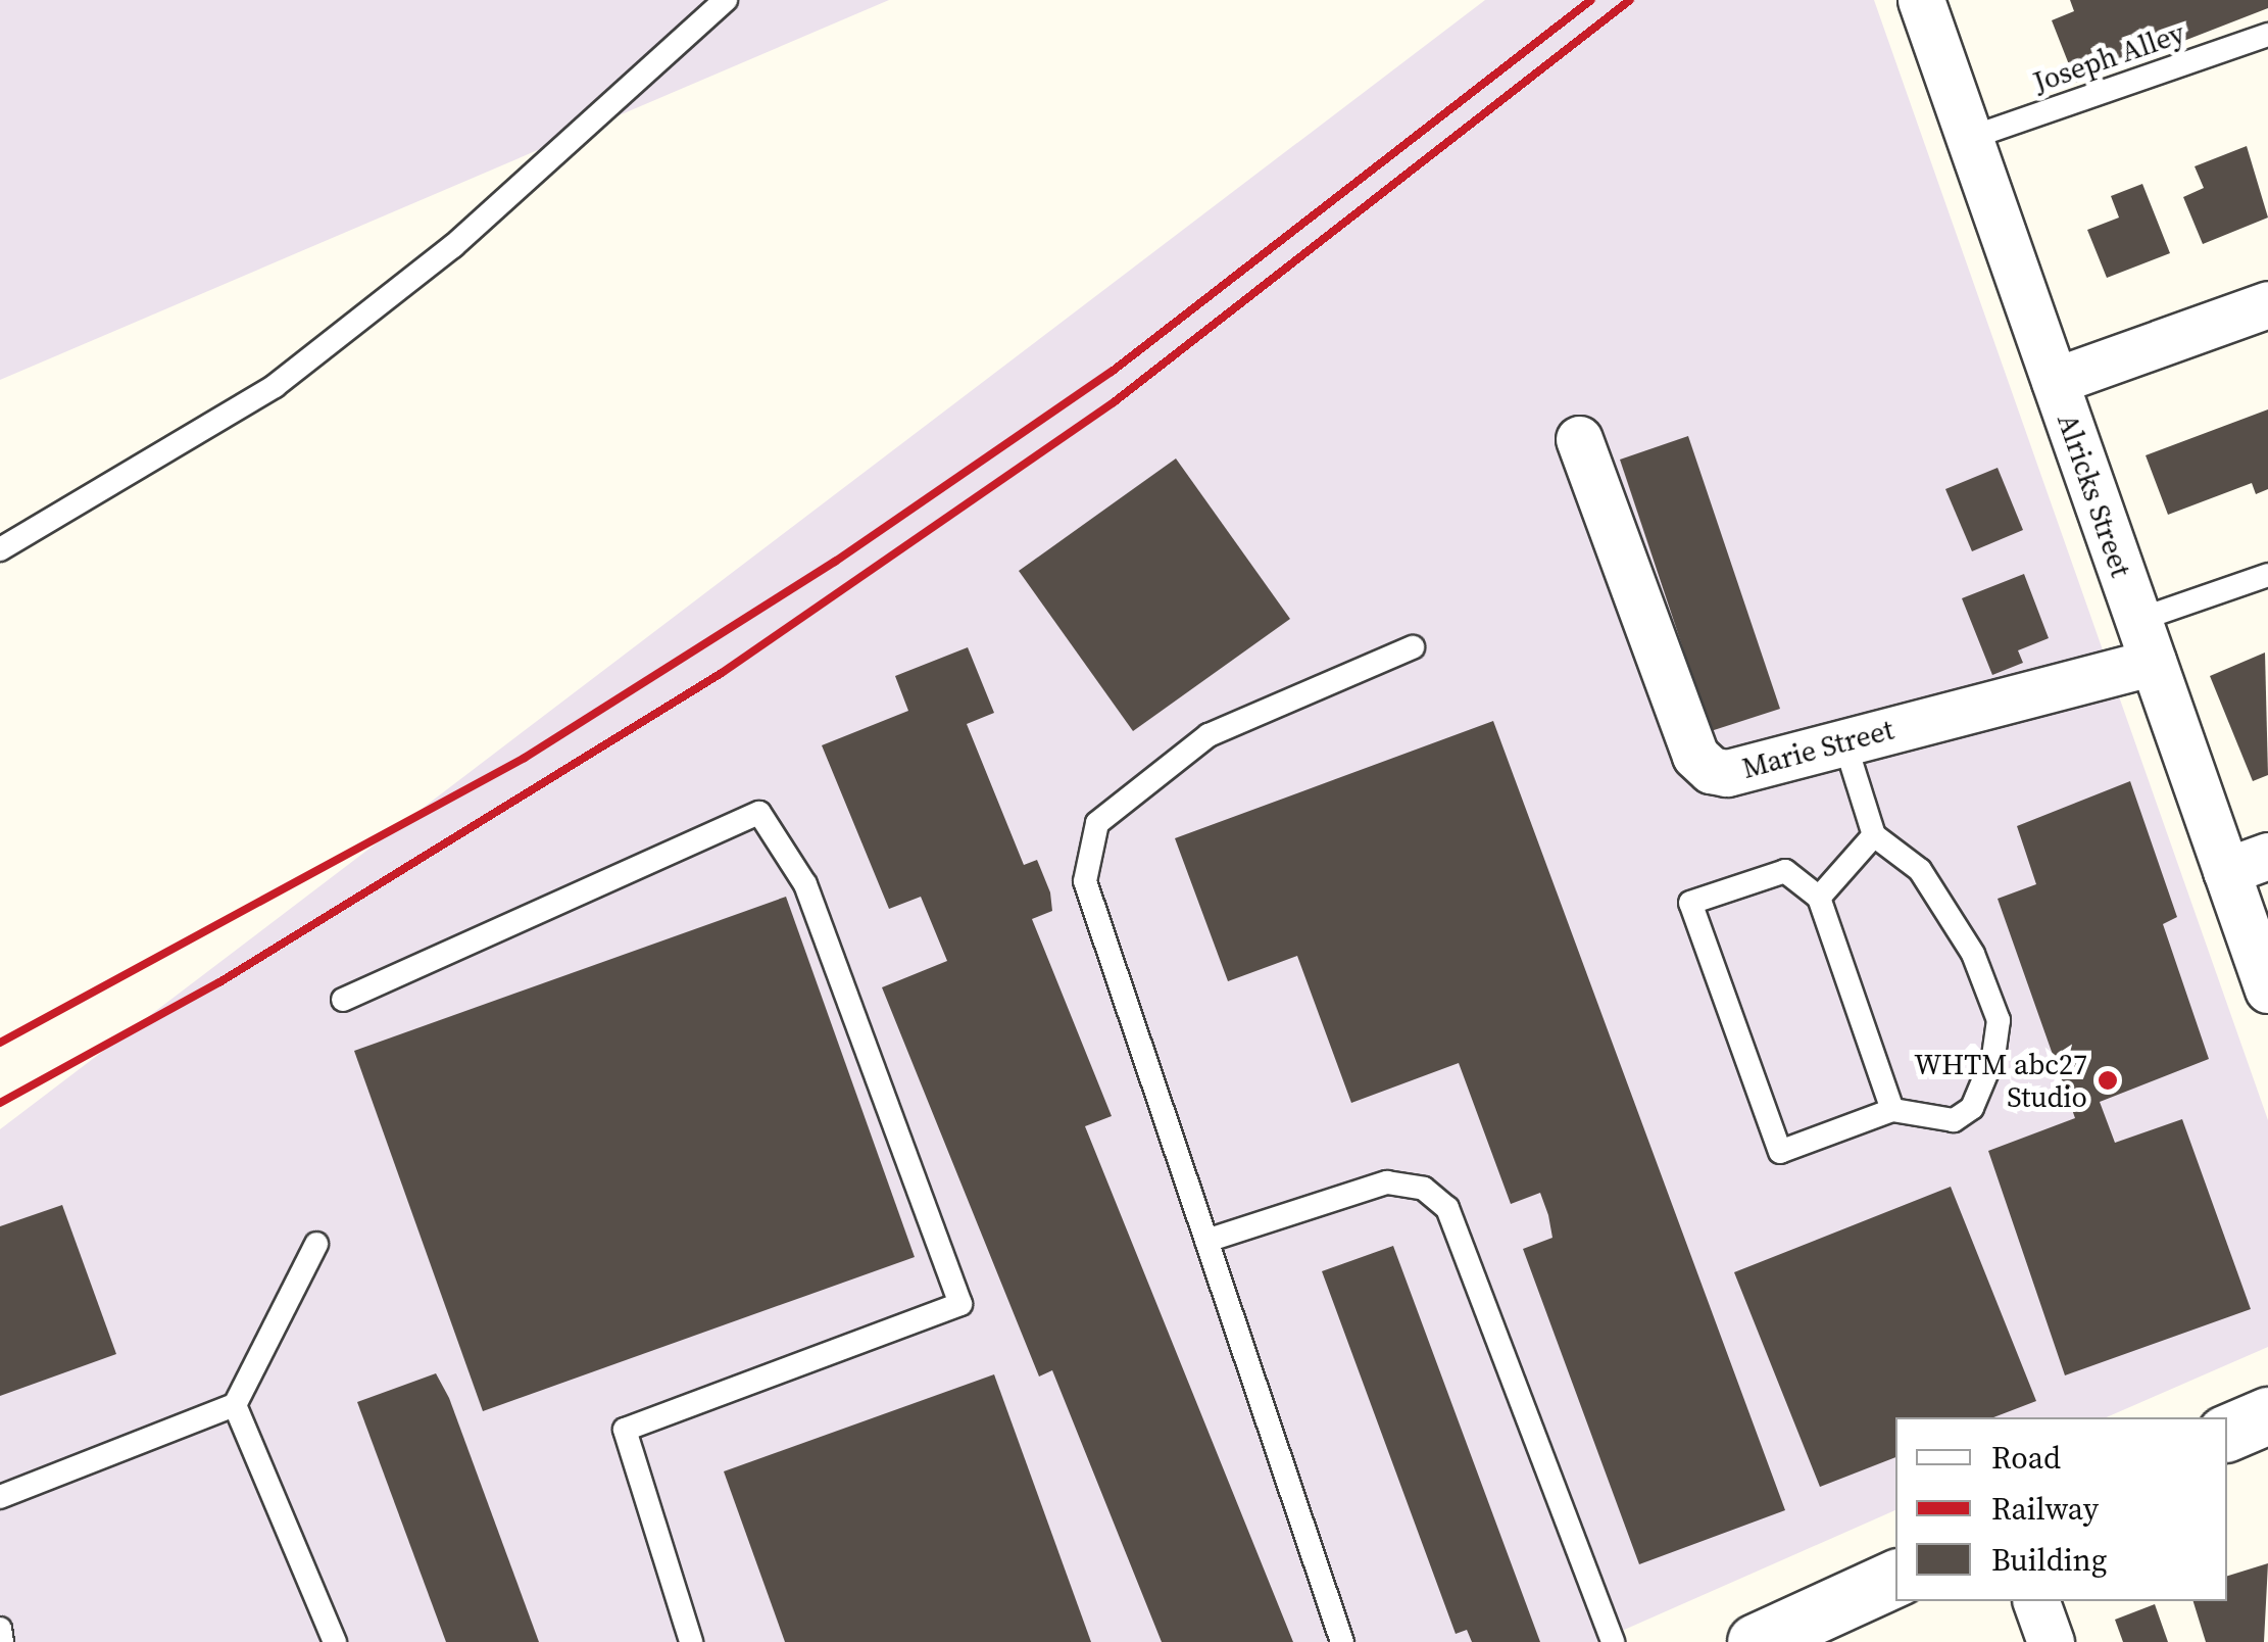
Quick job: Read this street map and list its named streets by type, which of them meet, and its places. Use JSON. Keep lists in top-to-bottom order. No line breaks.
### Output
{"streets":{"street":["Alricks Street","Marie Street"],"lane":["Joseph Alley"]},"crossings":[["Joseph Alley","Alricks Street"],["Alricks Street","Marie Street"]],"places":["WHTM abc27 Studio"],"legend":["Road","Railway","Building"]}
